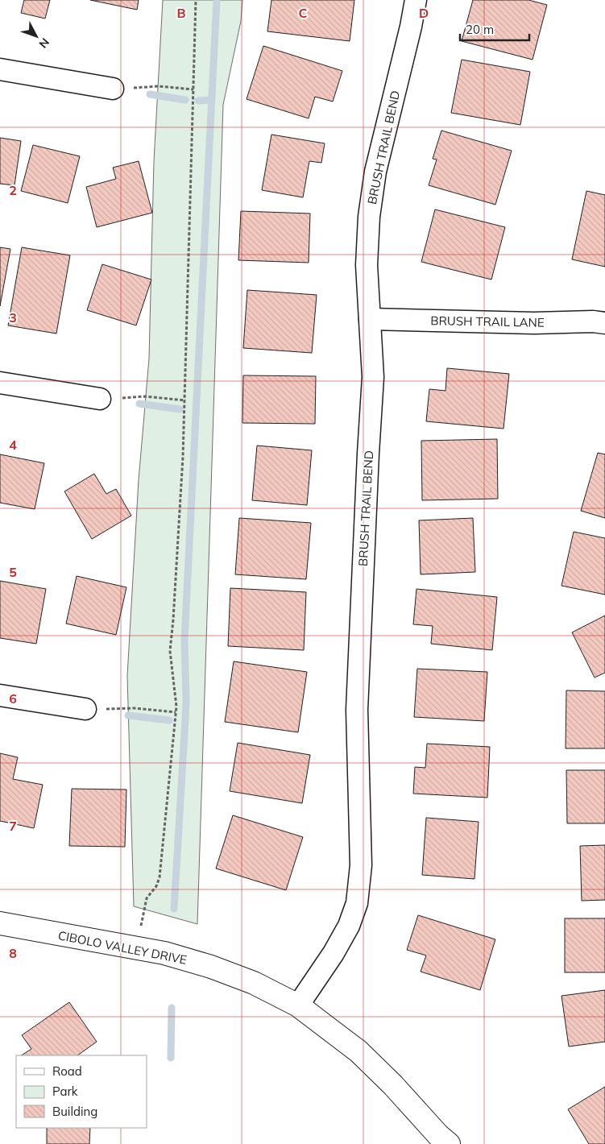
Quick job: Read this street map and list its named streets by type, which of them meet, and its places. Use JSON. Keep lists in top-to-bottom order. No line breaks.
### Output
{"streets":{"main road":["CIBOLO VALLEY DRIVE"],"street":["BRUSH TRAIL BEND","BRUSH TRAIL LANE"]},"crossings":[["BRUSH TRAIL BEND","BRUSH TRAIL LANE"],["BRUSH TRAIL BEND","CIBOLO VALLEY DRIVE"]],"legend":["Road","Park","Building"],"scale_bar":"20 m","north":"bottom right","grid":{"columns":["B","C","D"],"rows":["2","3","4","5","6","7","8"]}}
